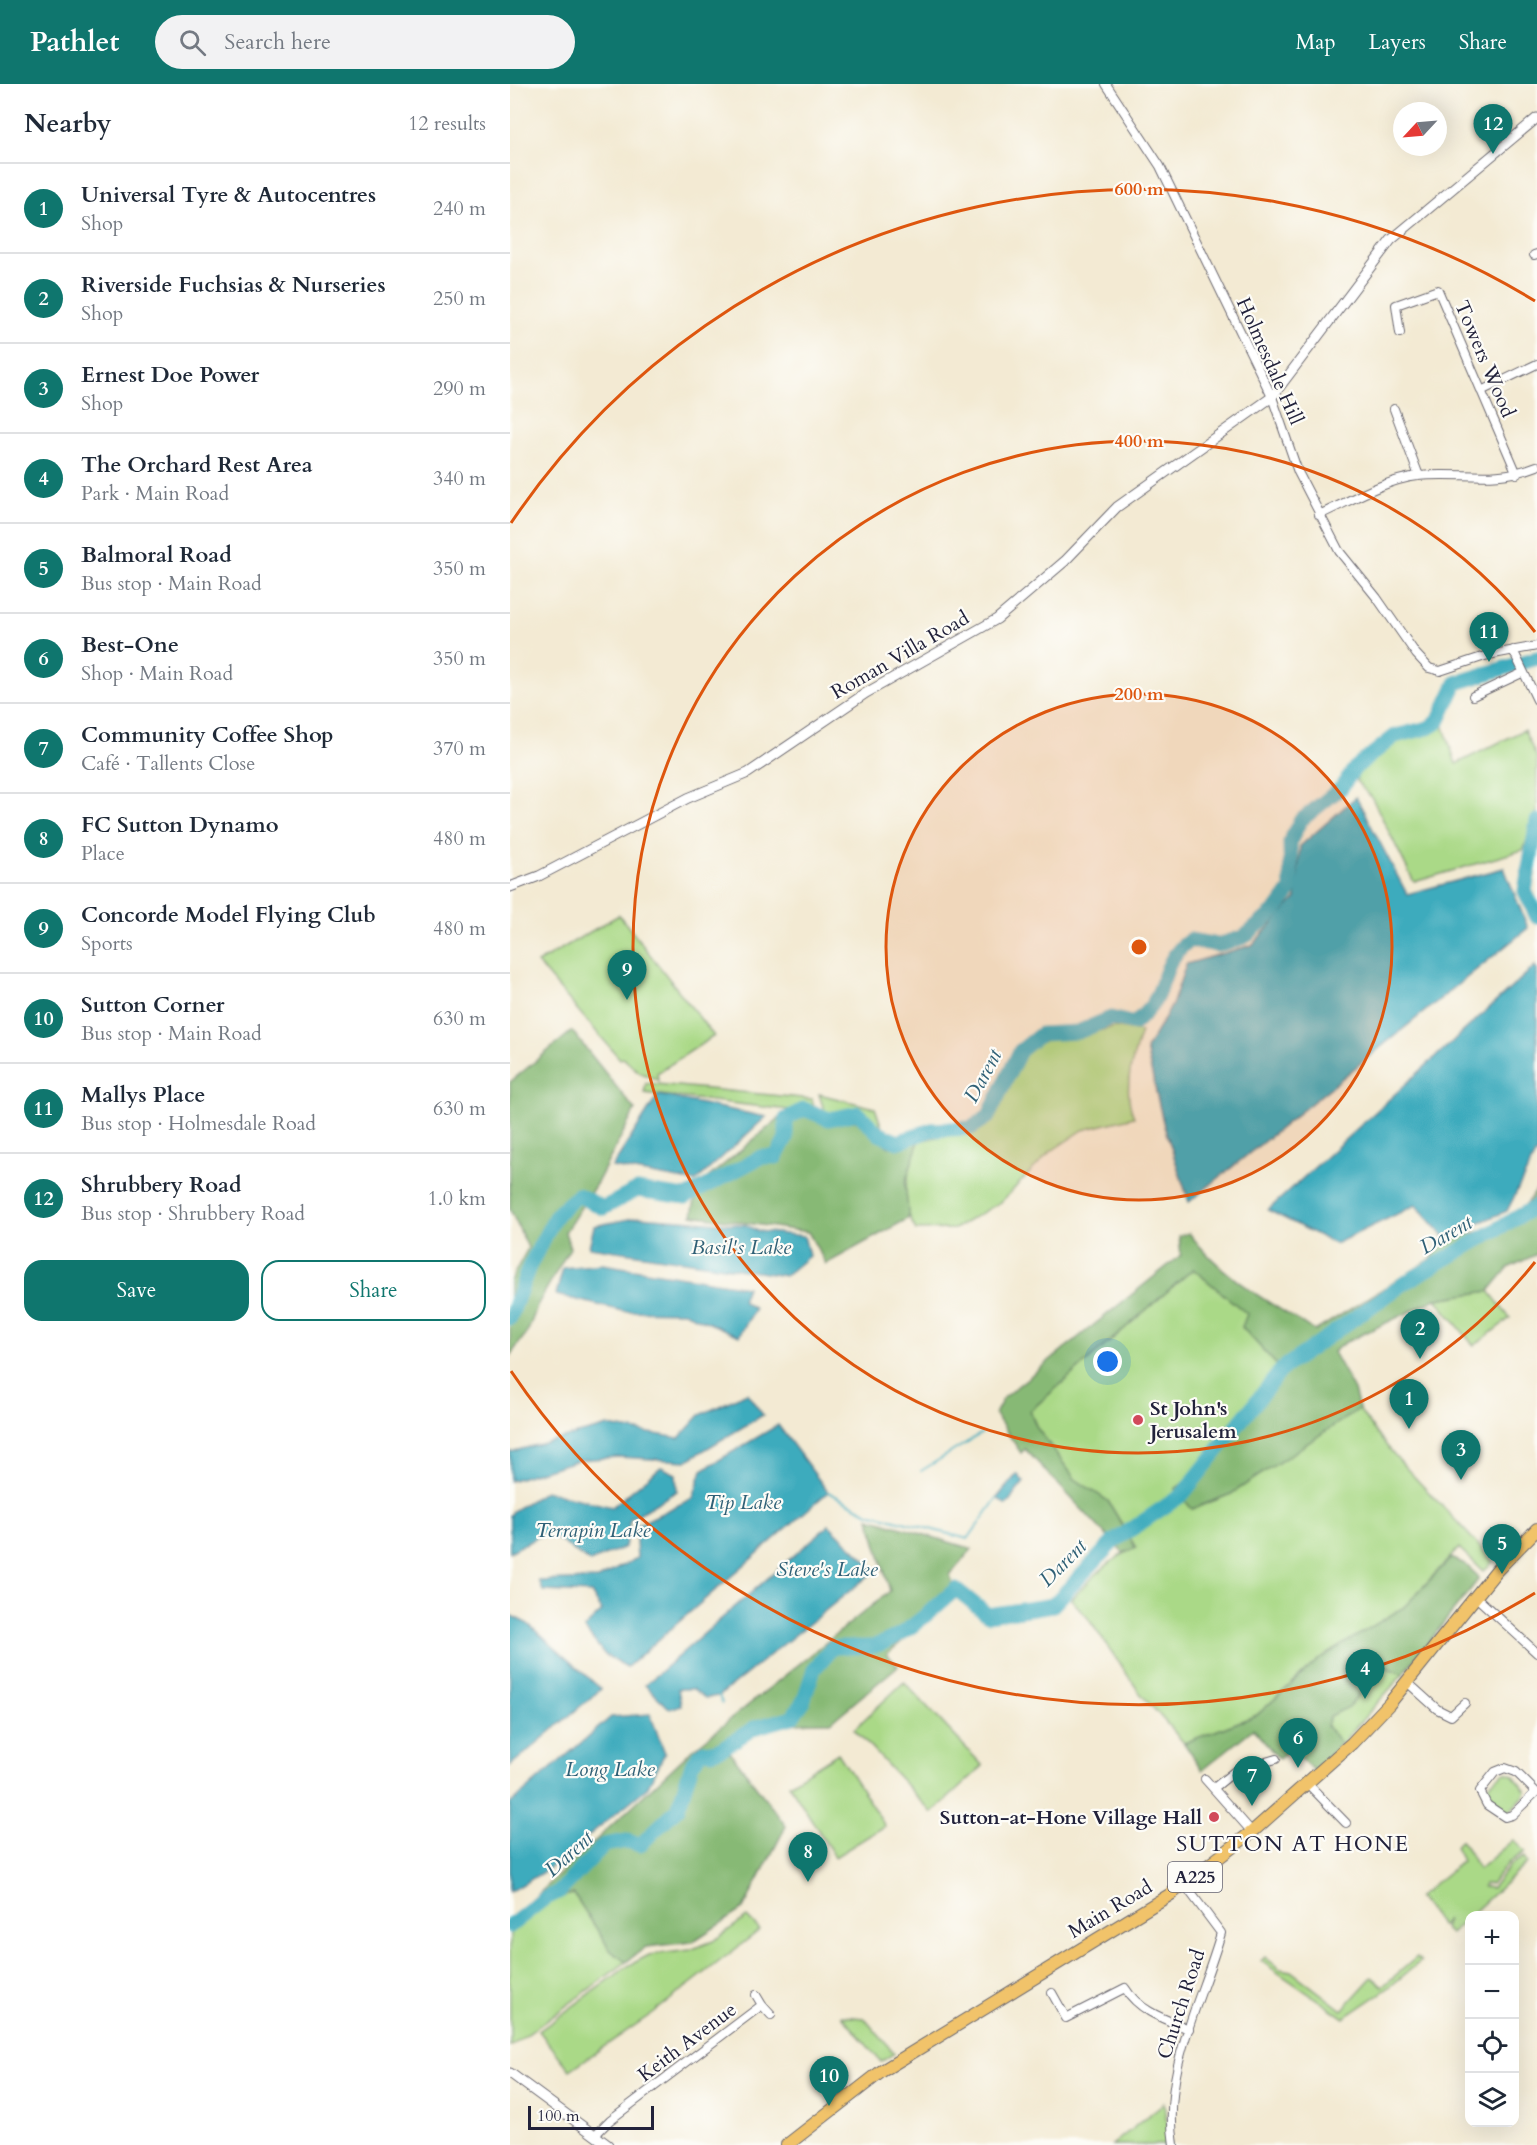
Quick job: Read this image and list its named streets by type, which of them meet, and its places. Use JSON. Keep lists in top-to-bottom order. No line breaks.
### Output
{"streets":{"main road":["A225","Main Road"],"street":["Towers Wood","Holmesdale Hill","Roman Villa Road","Church Road","Keith Avenue"]},"crossings":[["Holmesdale Hill","Roman Villa Road"],["Main Road","Church Road"]],"districts":["SUTTON AT HONE"],"water":["Darent","Basil's Lake","Tip Lake","Terrapin Lake","Steve's Lake","Long Lake"],"places":["St John's Jerusalem","Sutton-at-Hone Village Hall"],"scale_bar":"100 m","north":"bottom left","page":{"header":"Pathlet","search":"Search here","nav":["Map","Layers","Share"],"heading":["Nearby","12 results"],"pins":["12","11","9","2","1","3","5","4","6","7","8","10"],"list":[{"mark":"1","name":"Universal Tyre & Autocentres","note":"Shop","value":"240 m"},{"mark":"2","name":"Riverside Fuchsias & Nurseries","note":"Shop","value":"250 m"},{"mark":"3","name":"Ernest Doe Power","note":"Shop","value":"290 m"},{"mark":"4","name":"The Orchard Rest Area","note":"Park · Main Road","value":"340 m"},{"mark":"5","name":"Balmoral Road","note":"Bus stop · Main Road","value":"350 m"},{"mark":"6","name":"Best-One","note":"Shop · Main Road","value":"350 m"},{"mark":"7","name":"Community Coffee Shop","note":"Café · Tallents Close","value":"370 m"},{"mark":"8","name":"FC Sutton Dynamo","note":"Place","value":"480 m"},{"mark":"9","name":"Concorde Model Flying Club","note":"Sports","value":"480 m"},{"mark":"10","name":"Sutton Corner","note":"Bus stop · Main Road","value":"630 m"},{"mark":"11","name":"Mallys Place","note":"Bus stop · Holmesdale Road","value":"630 m"},{"mark":"12","name":"Shrubbery Road","note":"Bus stop · Shrubbery Road","value":"1.0 km"}],"buttons":["Save","Share"],"map_buttons":["+","−"],"scale":"100 m"},"rings":["600 m","400 m","200 m"]}
